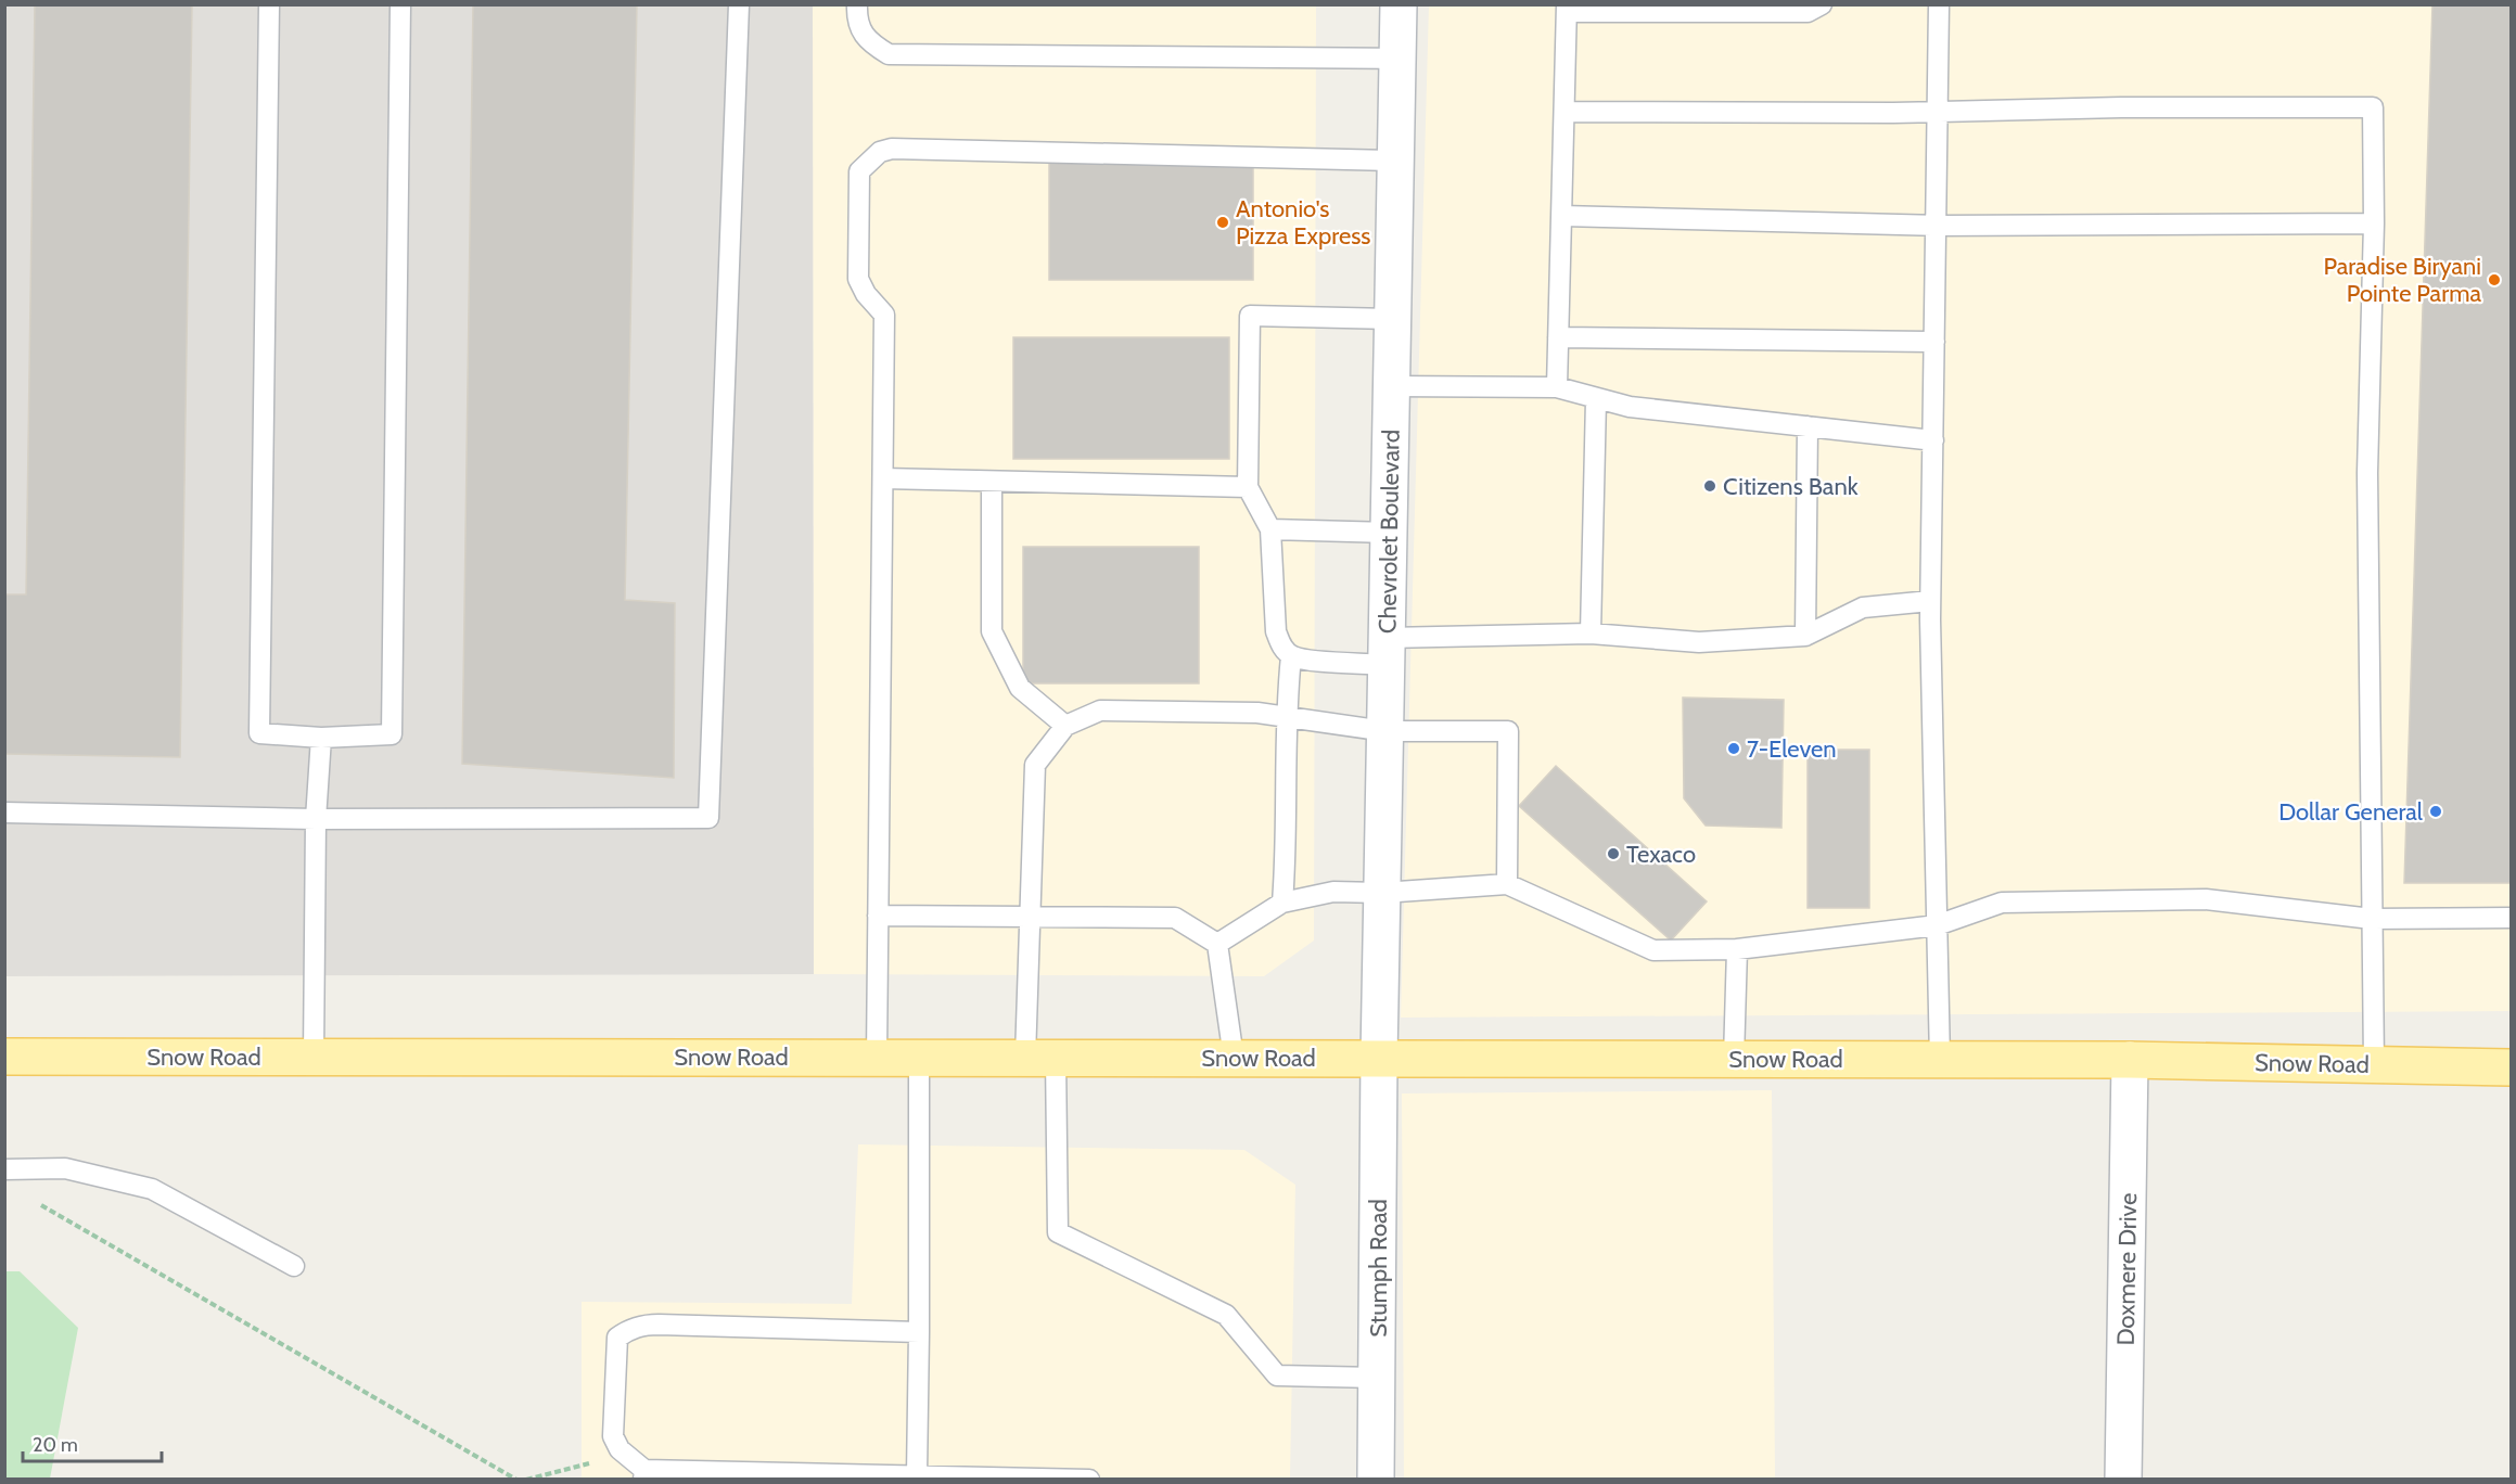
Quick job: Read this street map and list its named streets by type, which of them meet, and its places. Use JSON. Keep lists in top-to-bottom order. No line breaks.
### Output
{"streets":{"main road":["Chevrolet Boulevard","Snow Road","Stumph Road","Doxmere Drive"]},"crossings":[["Chevrolet Boulevard","Snow Road"],["Chevrolet Boulevard","Stumph Road"],["Snow Road","Stumph Road"],["Snow Road","Doxmere Drive"]],"places":["Antonio's Pizza Express","Paradise Biryani Pointe Parma","Citizens Bank","7-Eleven","Dollar General","Texaco"],"scale_bar":"20 m"}
